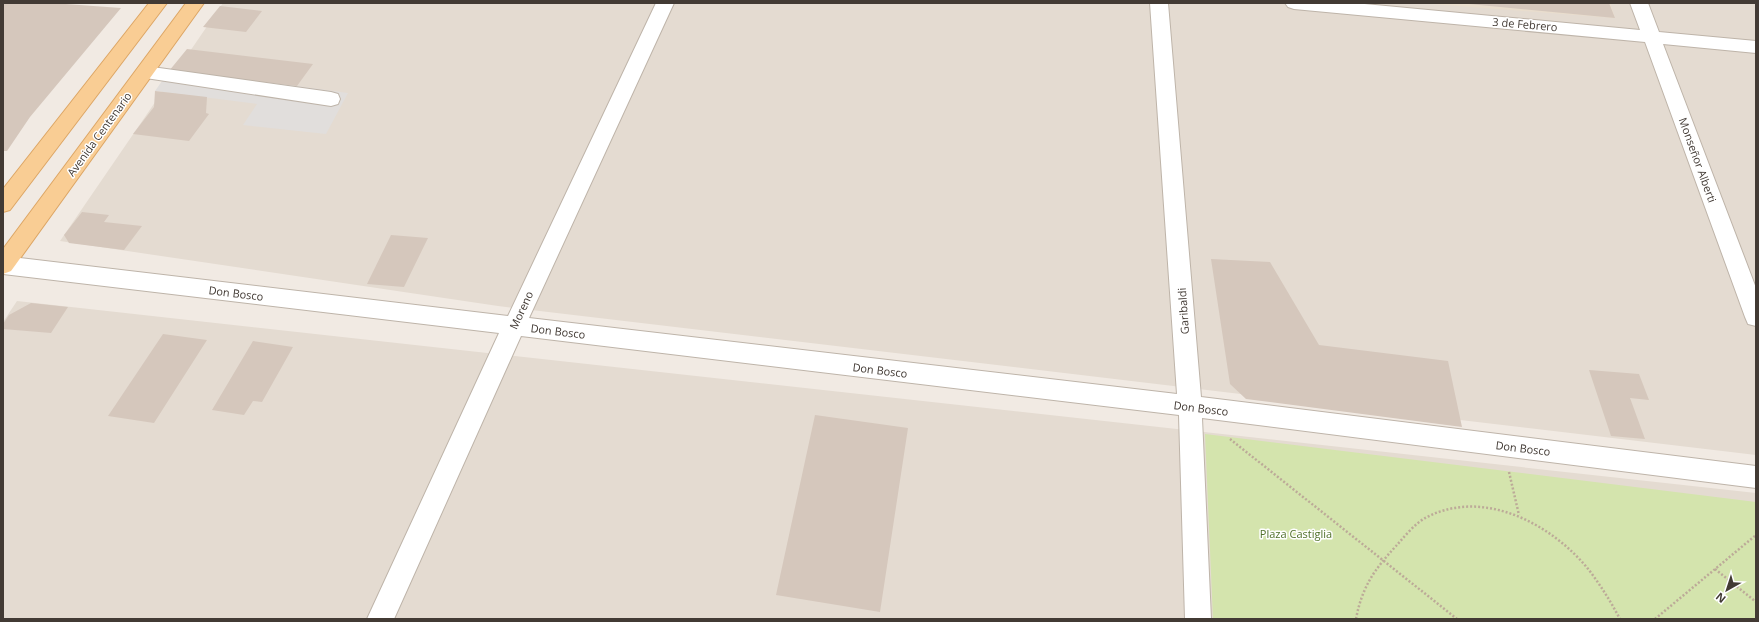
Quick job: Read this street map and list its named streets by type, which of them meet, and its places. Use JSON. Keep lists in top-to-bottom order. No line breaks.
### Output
{"streets":{"main road":["Avenida Centenario"],"street":["3 de Febrero","Monseñor Alberti","Don Bosco","Moreno","Garibaldi"]},"crossings":[["3 de Febrero","Monseñor Alberti"],["Avenida Centenario","Don Bosco"],["Don Bosco","Moreno"],["Don Bosco","Garibaldi"]],"parks":["Plaza Castiglia"],"north":"bottom left"}
